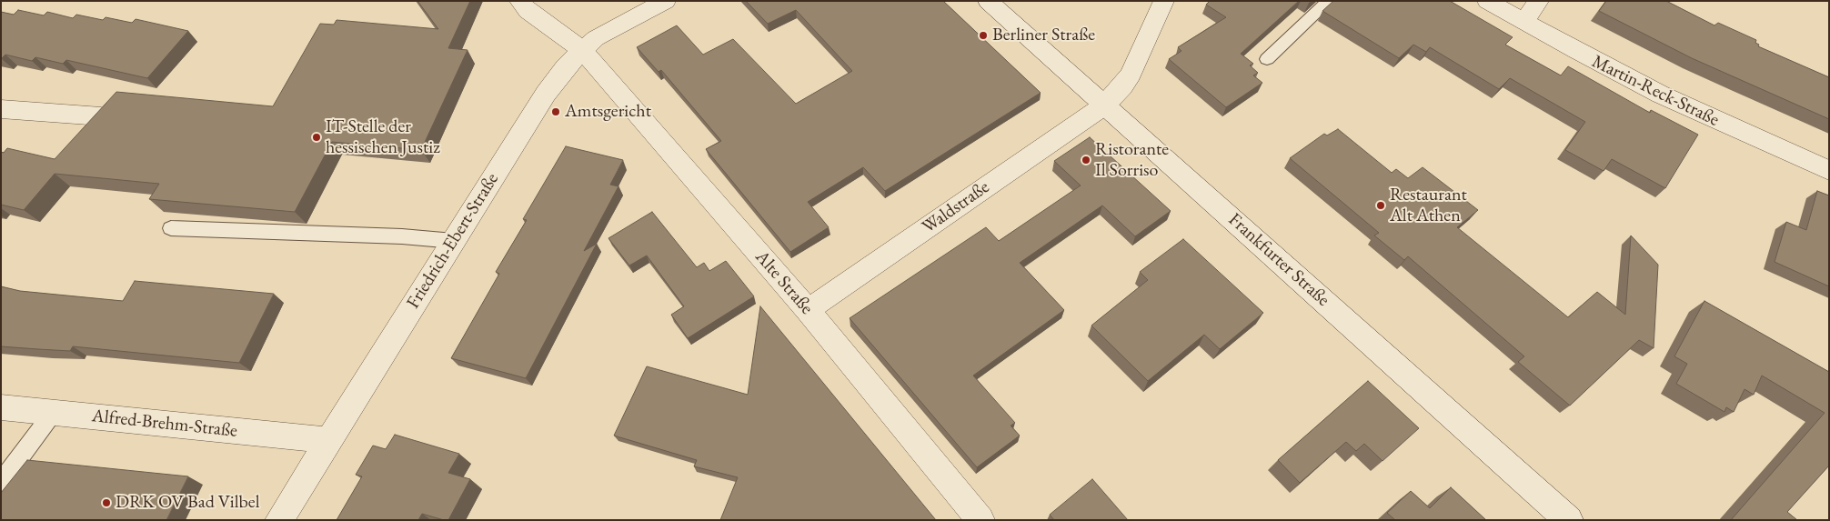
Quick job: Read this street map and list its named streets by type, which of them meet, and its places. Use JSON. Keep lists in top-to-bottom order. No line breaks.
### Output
{"streets":{"street":["Martin-Reck-Straße","Waldstraße","Friedrich-Ebert-Straße","Frankfurter Straße","Alte Straße","Alfred-Brehm-Straße"]},"crossings":[["Waldstraße","Frankfurter Straße"],["Waldstraße","Alte Straße"],["Friedrich-Ebert-Straße","Alte Straße"],["Friedrich-Ebert-Straße","Alfred-Brehm-Straße"]],"places":["Berliner Straße","Amtsgericht","IT-Stelle der hessischen Justiz","Ristorante Il Sorriso","Restaurant Alt Athen","DRK OV Bad Vilbel"]}
